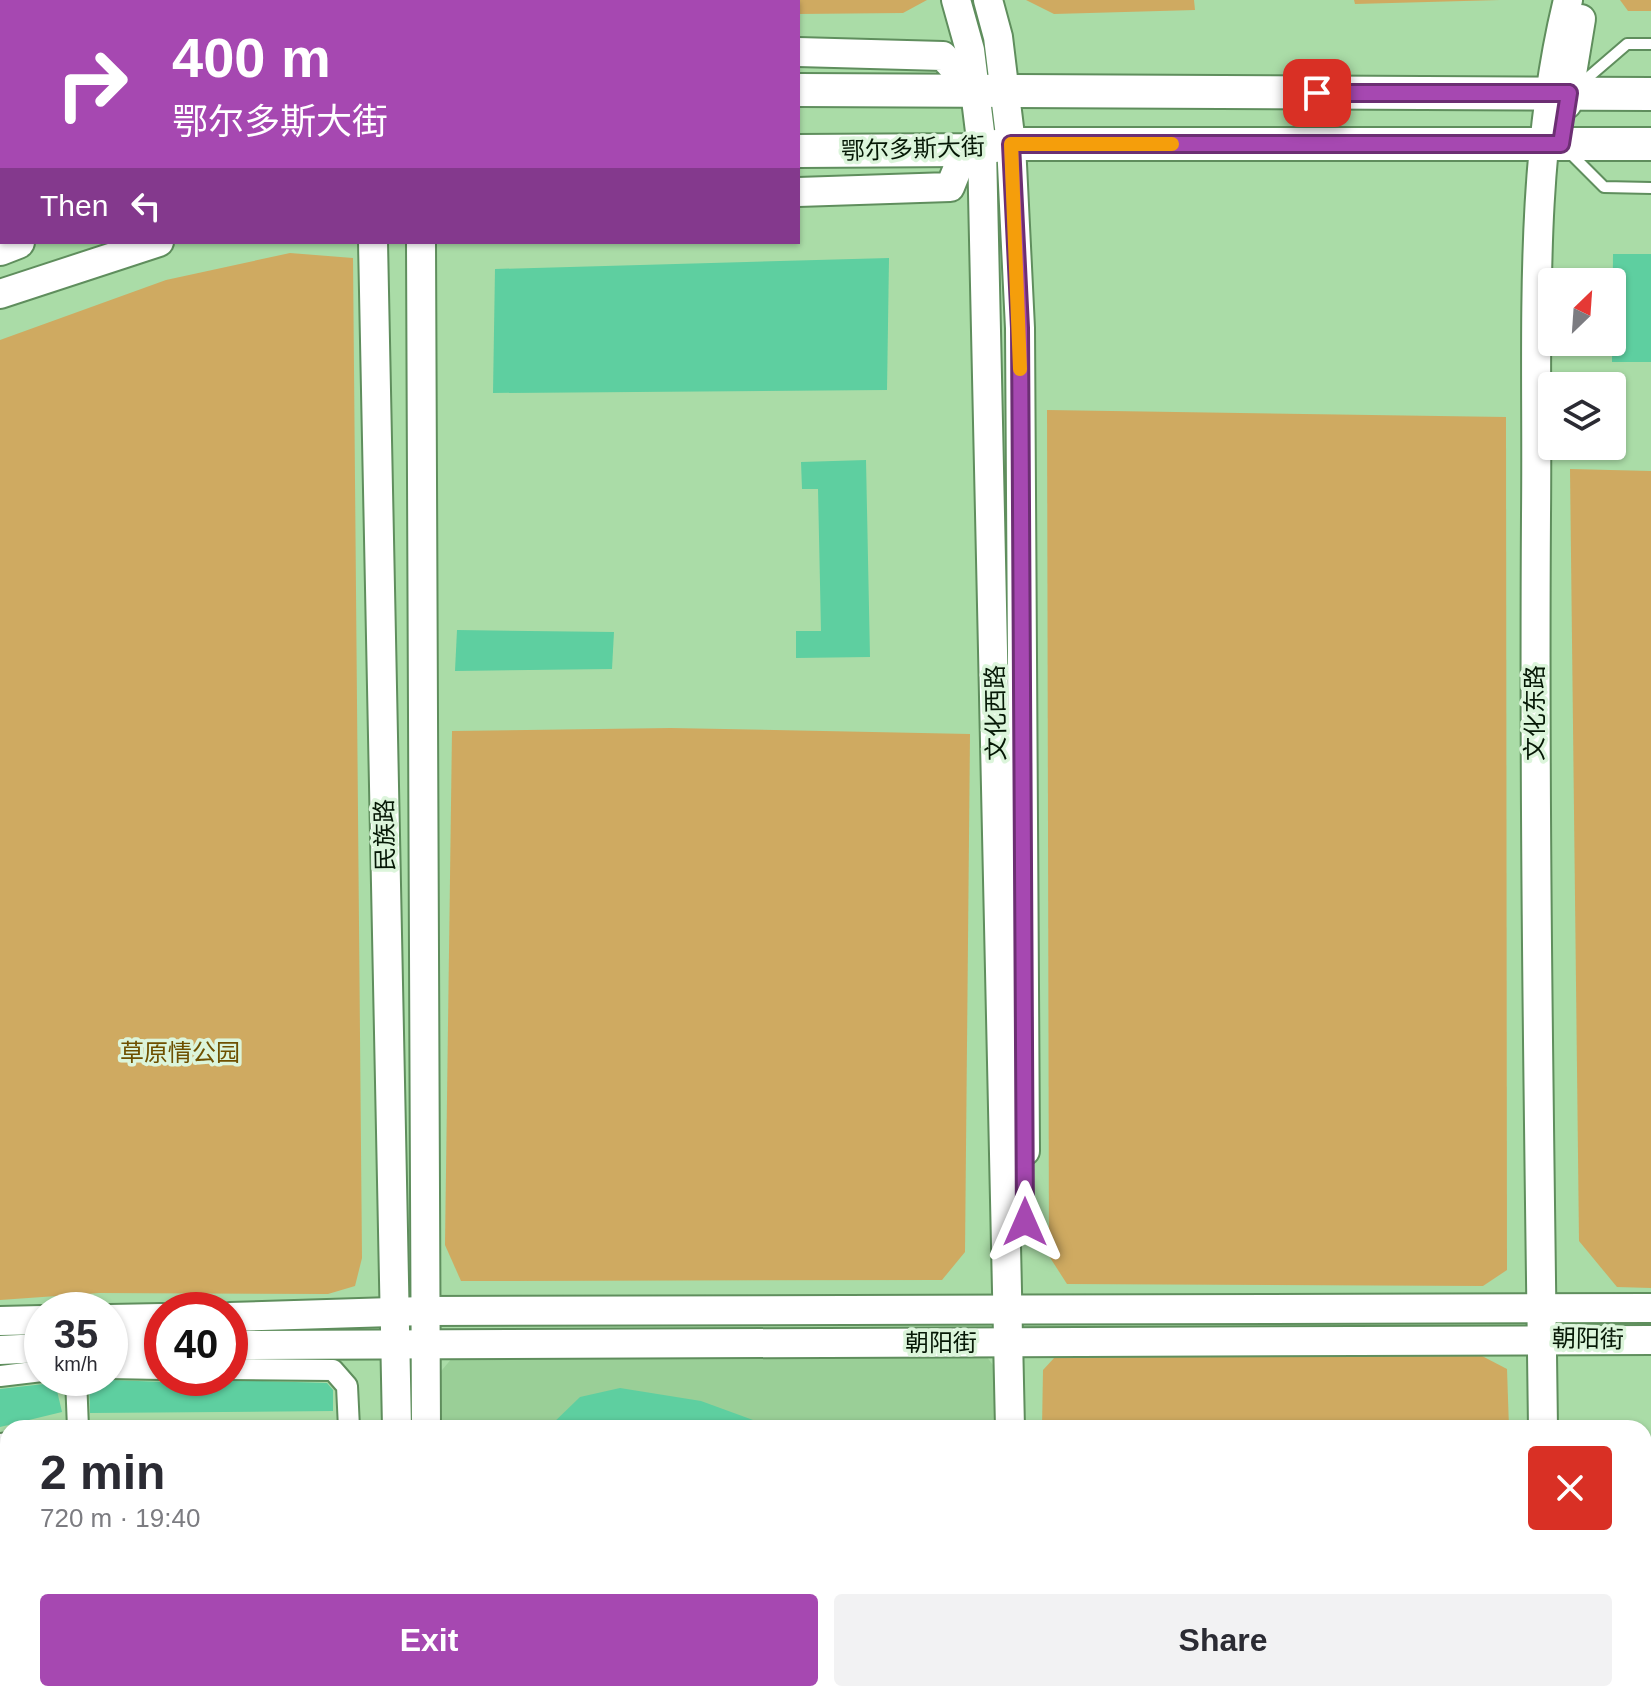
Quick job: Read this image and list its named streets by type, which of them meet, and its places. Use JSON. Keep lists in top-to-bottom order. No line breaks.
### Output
{"streets":{"main road":["鄂尔多斯大街"],"street":["文化西路","文化东路","民族路","朝阳街"]},"crossings":[["鄂尔多斯大街","文化西路"],["鄂尔多斯大街","文化东路"],["文化西路","朝阳街"],["文化东路","朝阳街"],["民族路","朝阳街"]],"parks":["草原情公园"],"north":"top right","page":{"turn":["400 m","鄂尔多斯大街"],"then":"Then","speed":"35 km/h","limit":"40","heading":["2 min","720 m · 19:40"],"buttons":["Exit","Share"]}}
